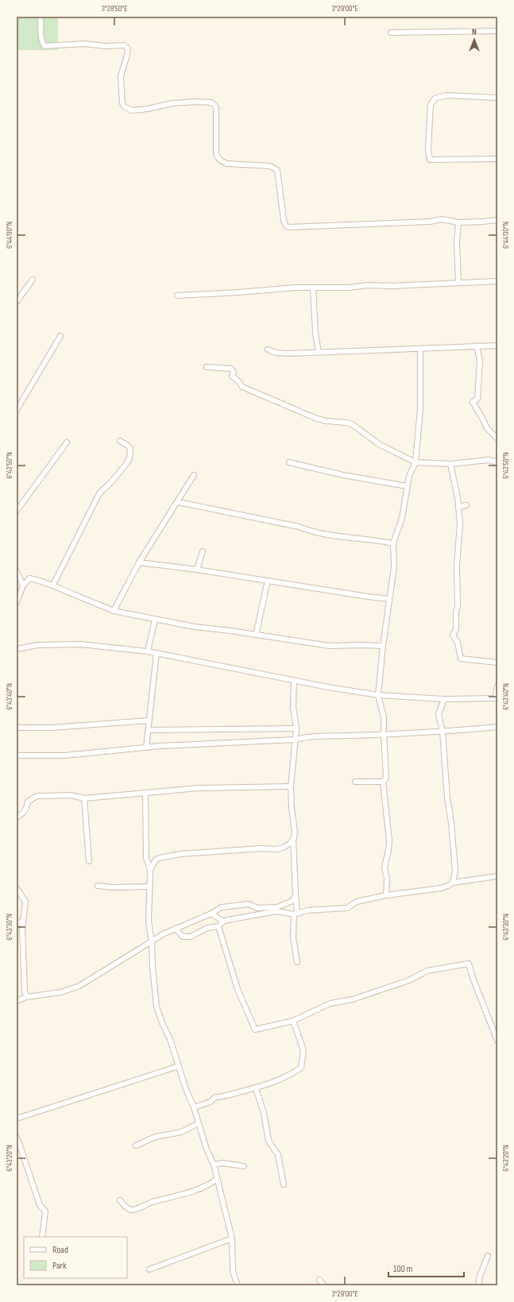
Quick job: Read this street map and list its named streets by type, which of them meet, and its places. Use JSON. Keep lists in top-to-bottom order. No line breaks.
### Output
{"legend":["Road","Park"],"scale_bar":"100 m","north":"top","coordinates":["3°28'50\"E","3°29'00\"E","6°44'00\"N","6°43'50\"N","6°43'40\"N","6°43'30\"N","6°43'20\"N"]}
